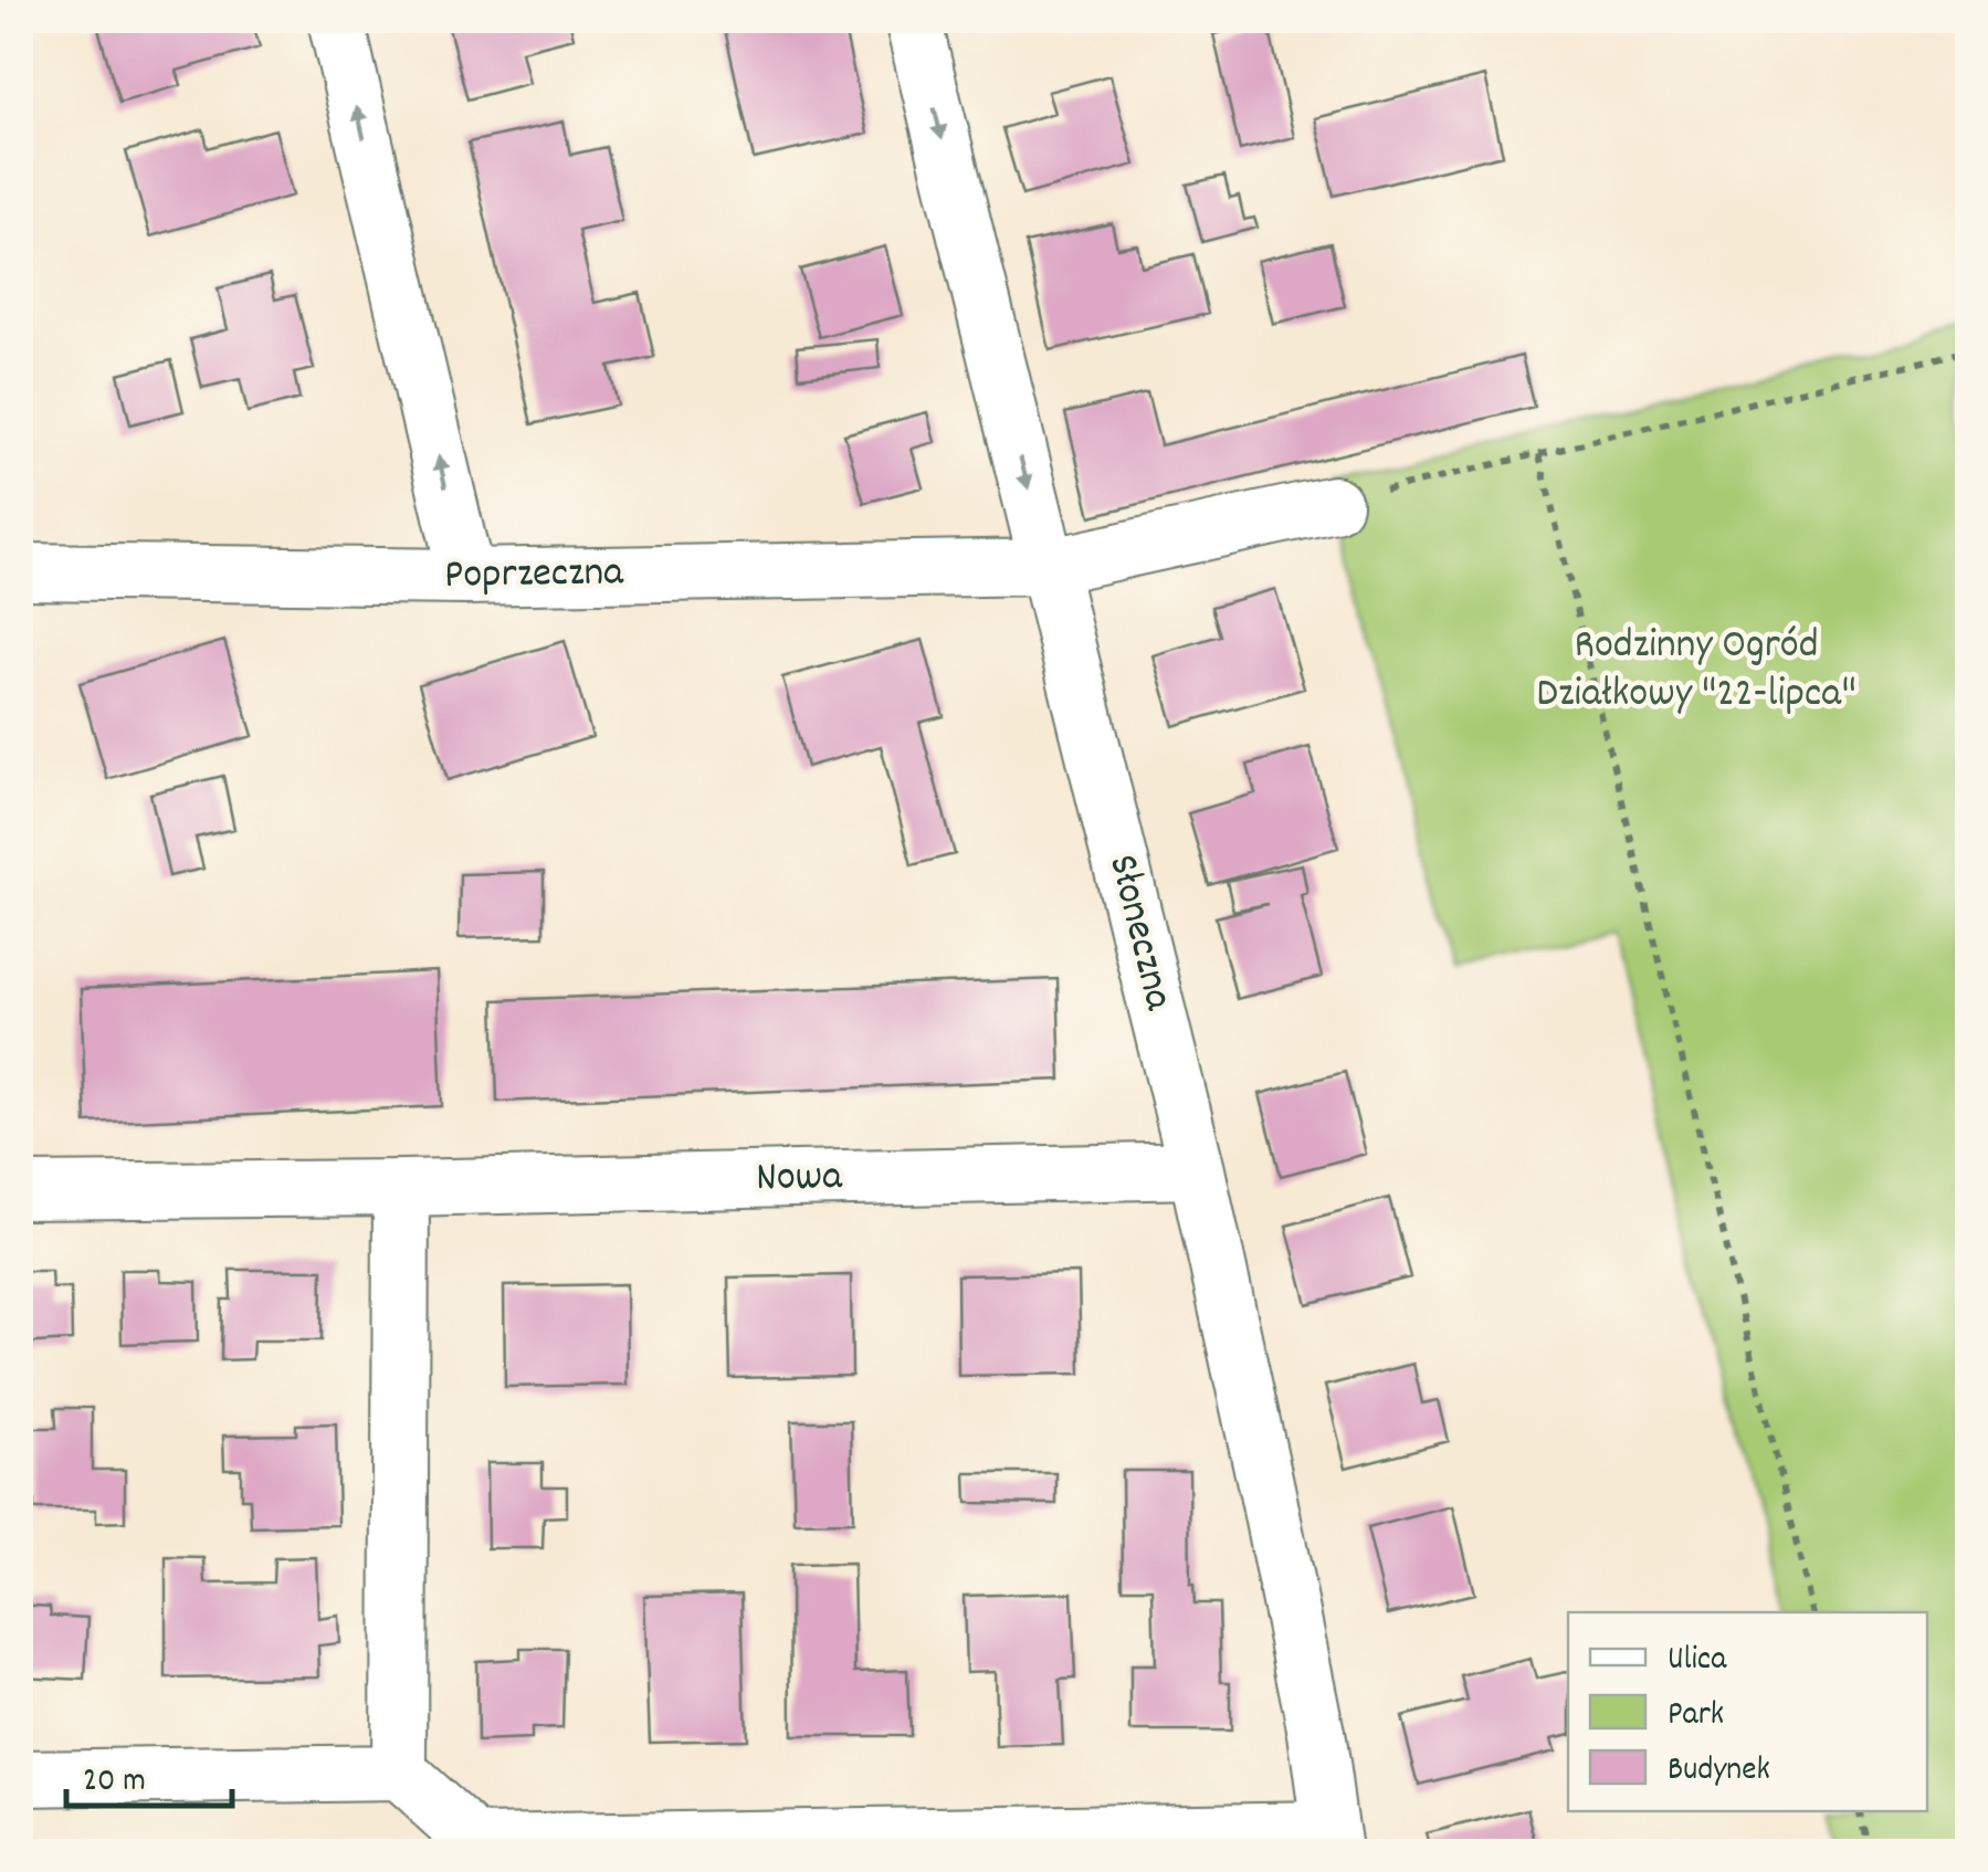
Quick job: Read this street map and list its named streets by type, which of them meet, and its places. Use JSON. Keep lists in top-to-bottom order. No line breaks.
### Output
{"streets":{"street":["Poprzeczna","Słoneczna","Nowa"]},"crossings":[["Poprzeczna","Słoneczna"],["Słoneczna","Nowa"]],"parks":["Rodzinny Ogród Działkowy \"22-lipca\""],"legend":["Ulica","Park","Budynek"],"scale_bar":"20 m"}
